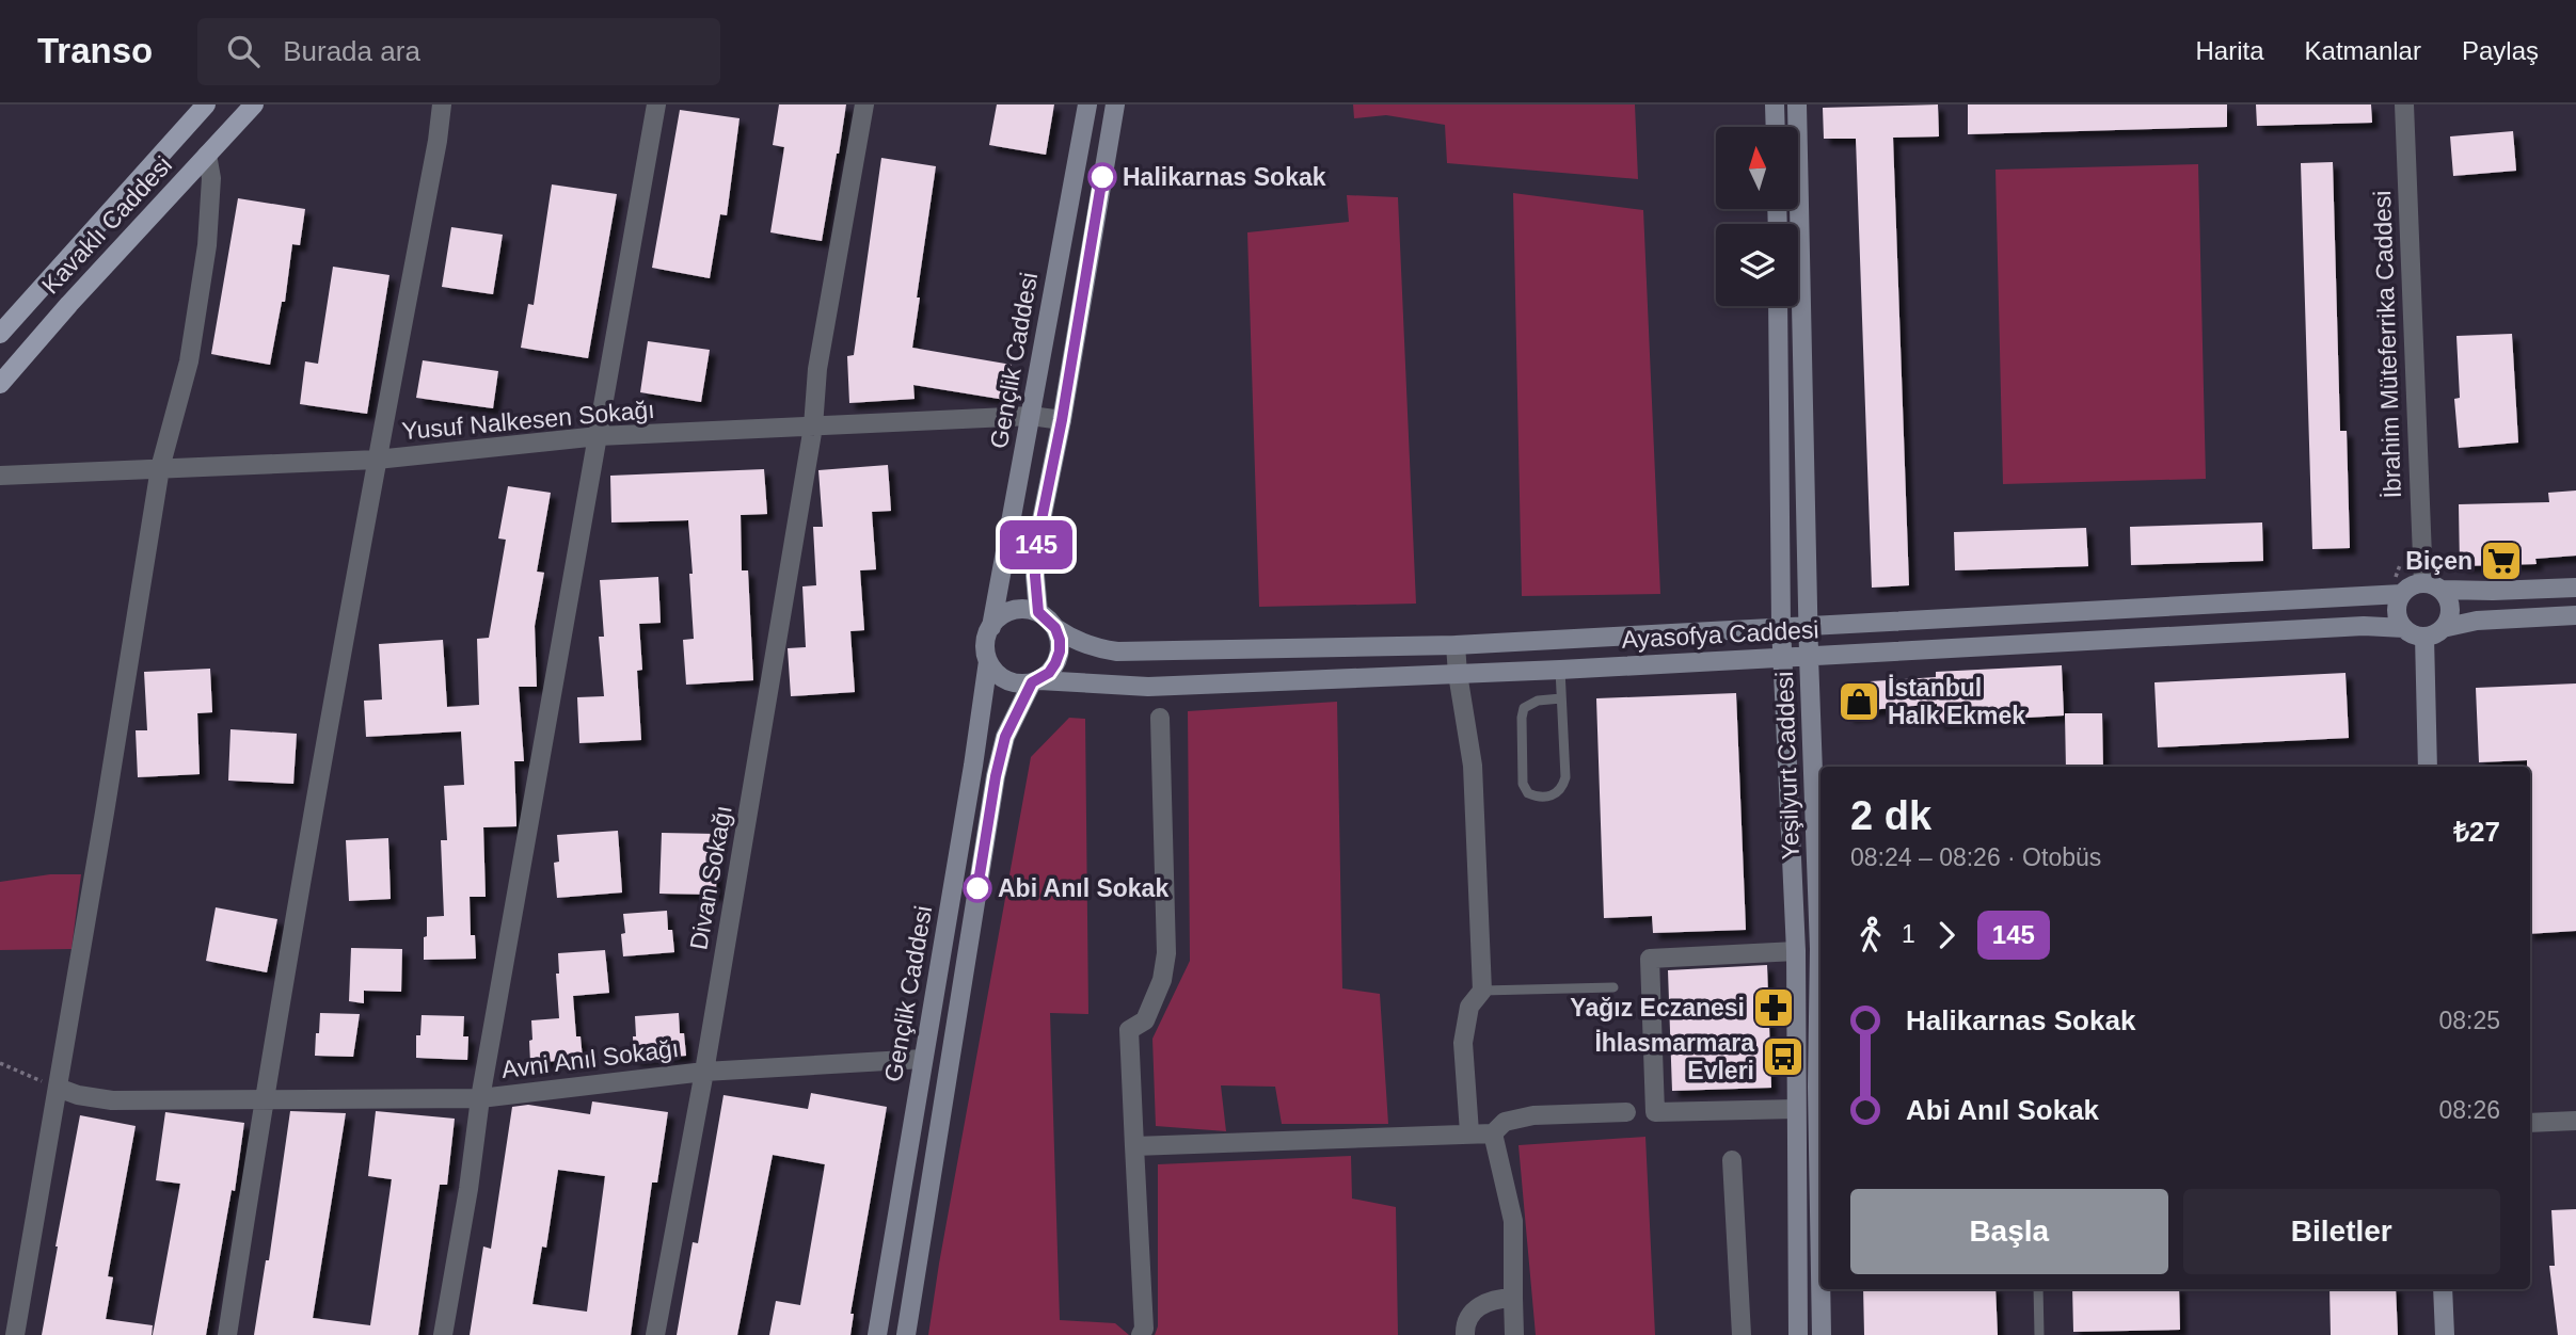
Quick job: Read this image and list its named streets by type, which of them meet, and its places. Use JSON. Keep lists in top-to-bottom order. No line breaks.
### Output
{"streets":{"main road":["Kavaklı Caddesi","Gençlik Caddesi","Ayasofya Caddesi","Yeşilyurt Caddesi"],"street":["İbrahim Müteferrika Caddesi","Yusuf Nalkesen Sokağı","Divan Sokağı","Avni Anıl Sokağı"]},"crossings":[["İbrahim Müteferrika Caddesi","Ayasofya Caddesi"],["Gençlik Caddesi","Yusuf Nalkesen Sokağı"],["Gençlik Caddesi","Ayasofya Caddesi"],["Gençlik Caddesi","Avni Anıl Sokağı"],["Yusuf Nalkesen Sokağı","Divan Sokağı"],["Ayasofya Caddesi","Yeşilyurt Caddesi"],["Divan Sokağı","Avni Anıl Sokağı"]],"places":{"other":["Halikarnas Sokak","Abi Anıl Sokak"],"supermarket":["Biçen"],"shop":["İstanbul Halk Ekmek"],"pharmacy":["Yağız Eczanesi"],"bus stop":["İhlasmarmara Evleri"]},"lines":["bus line 145"],"north":"top","page":{"header":"Transo","search":"Burada ara","nav":["Harita","Katmanlar","Paylaş"],"on_map":"145","heading":["2 dk","08:24 – 08:26 · Otobüs","₺27"],"legs":["1","145"],"list":[{"name":"Halikarnas Sokak","value":"08:25"},{"name":"Abi Anıl Sokak","value":"08:26"}],"buttons":["Başla","Biletler"]}}
